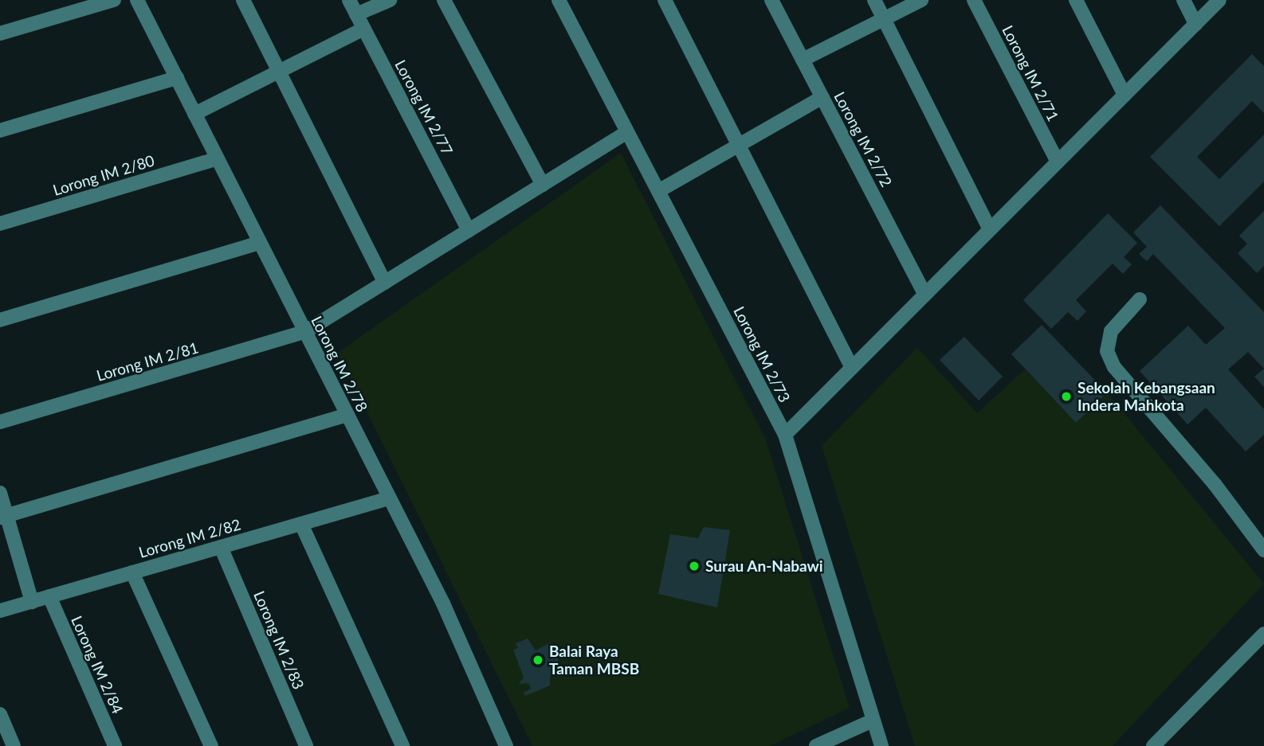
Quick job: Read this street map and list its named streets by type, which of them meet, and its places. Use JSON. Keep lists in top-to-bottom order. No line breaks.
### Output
{"streets":{"street":["Lorong IM 2/71","Lorong IM 2/77","Lorong IM 2/72","Lorong IM 2/80","Lorong IM 2/73","Lorong IM 2/81","Lorong IM 2/78","Lorong IM 2/82","Lorong IM 2/83","Lorong IM 2/84"]},"crossings":[["Lorong IM 2/77","Lorong IM 2/81"],["Lorong IM 2/80","Lorong IM 2/78"],["Lorong IM 2/73","Lorong IM 2/81"],["Lorong IM 2/81","Lorong IM 2/78"],["Lorong IM 2/78","Lorong IM 2/82"],["Lorong IM 2/82","Lorong IM 2/83"],["Lorong IM 2/82","Lorong IM 2/84"]],"places":["Sekolah Kebangsaan Indera Mahkota","Surau An-Nabawi","Balai Raya Taman MBSB"]}
